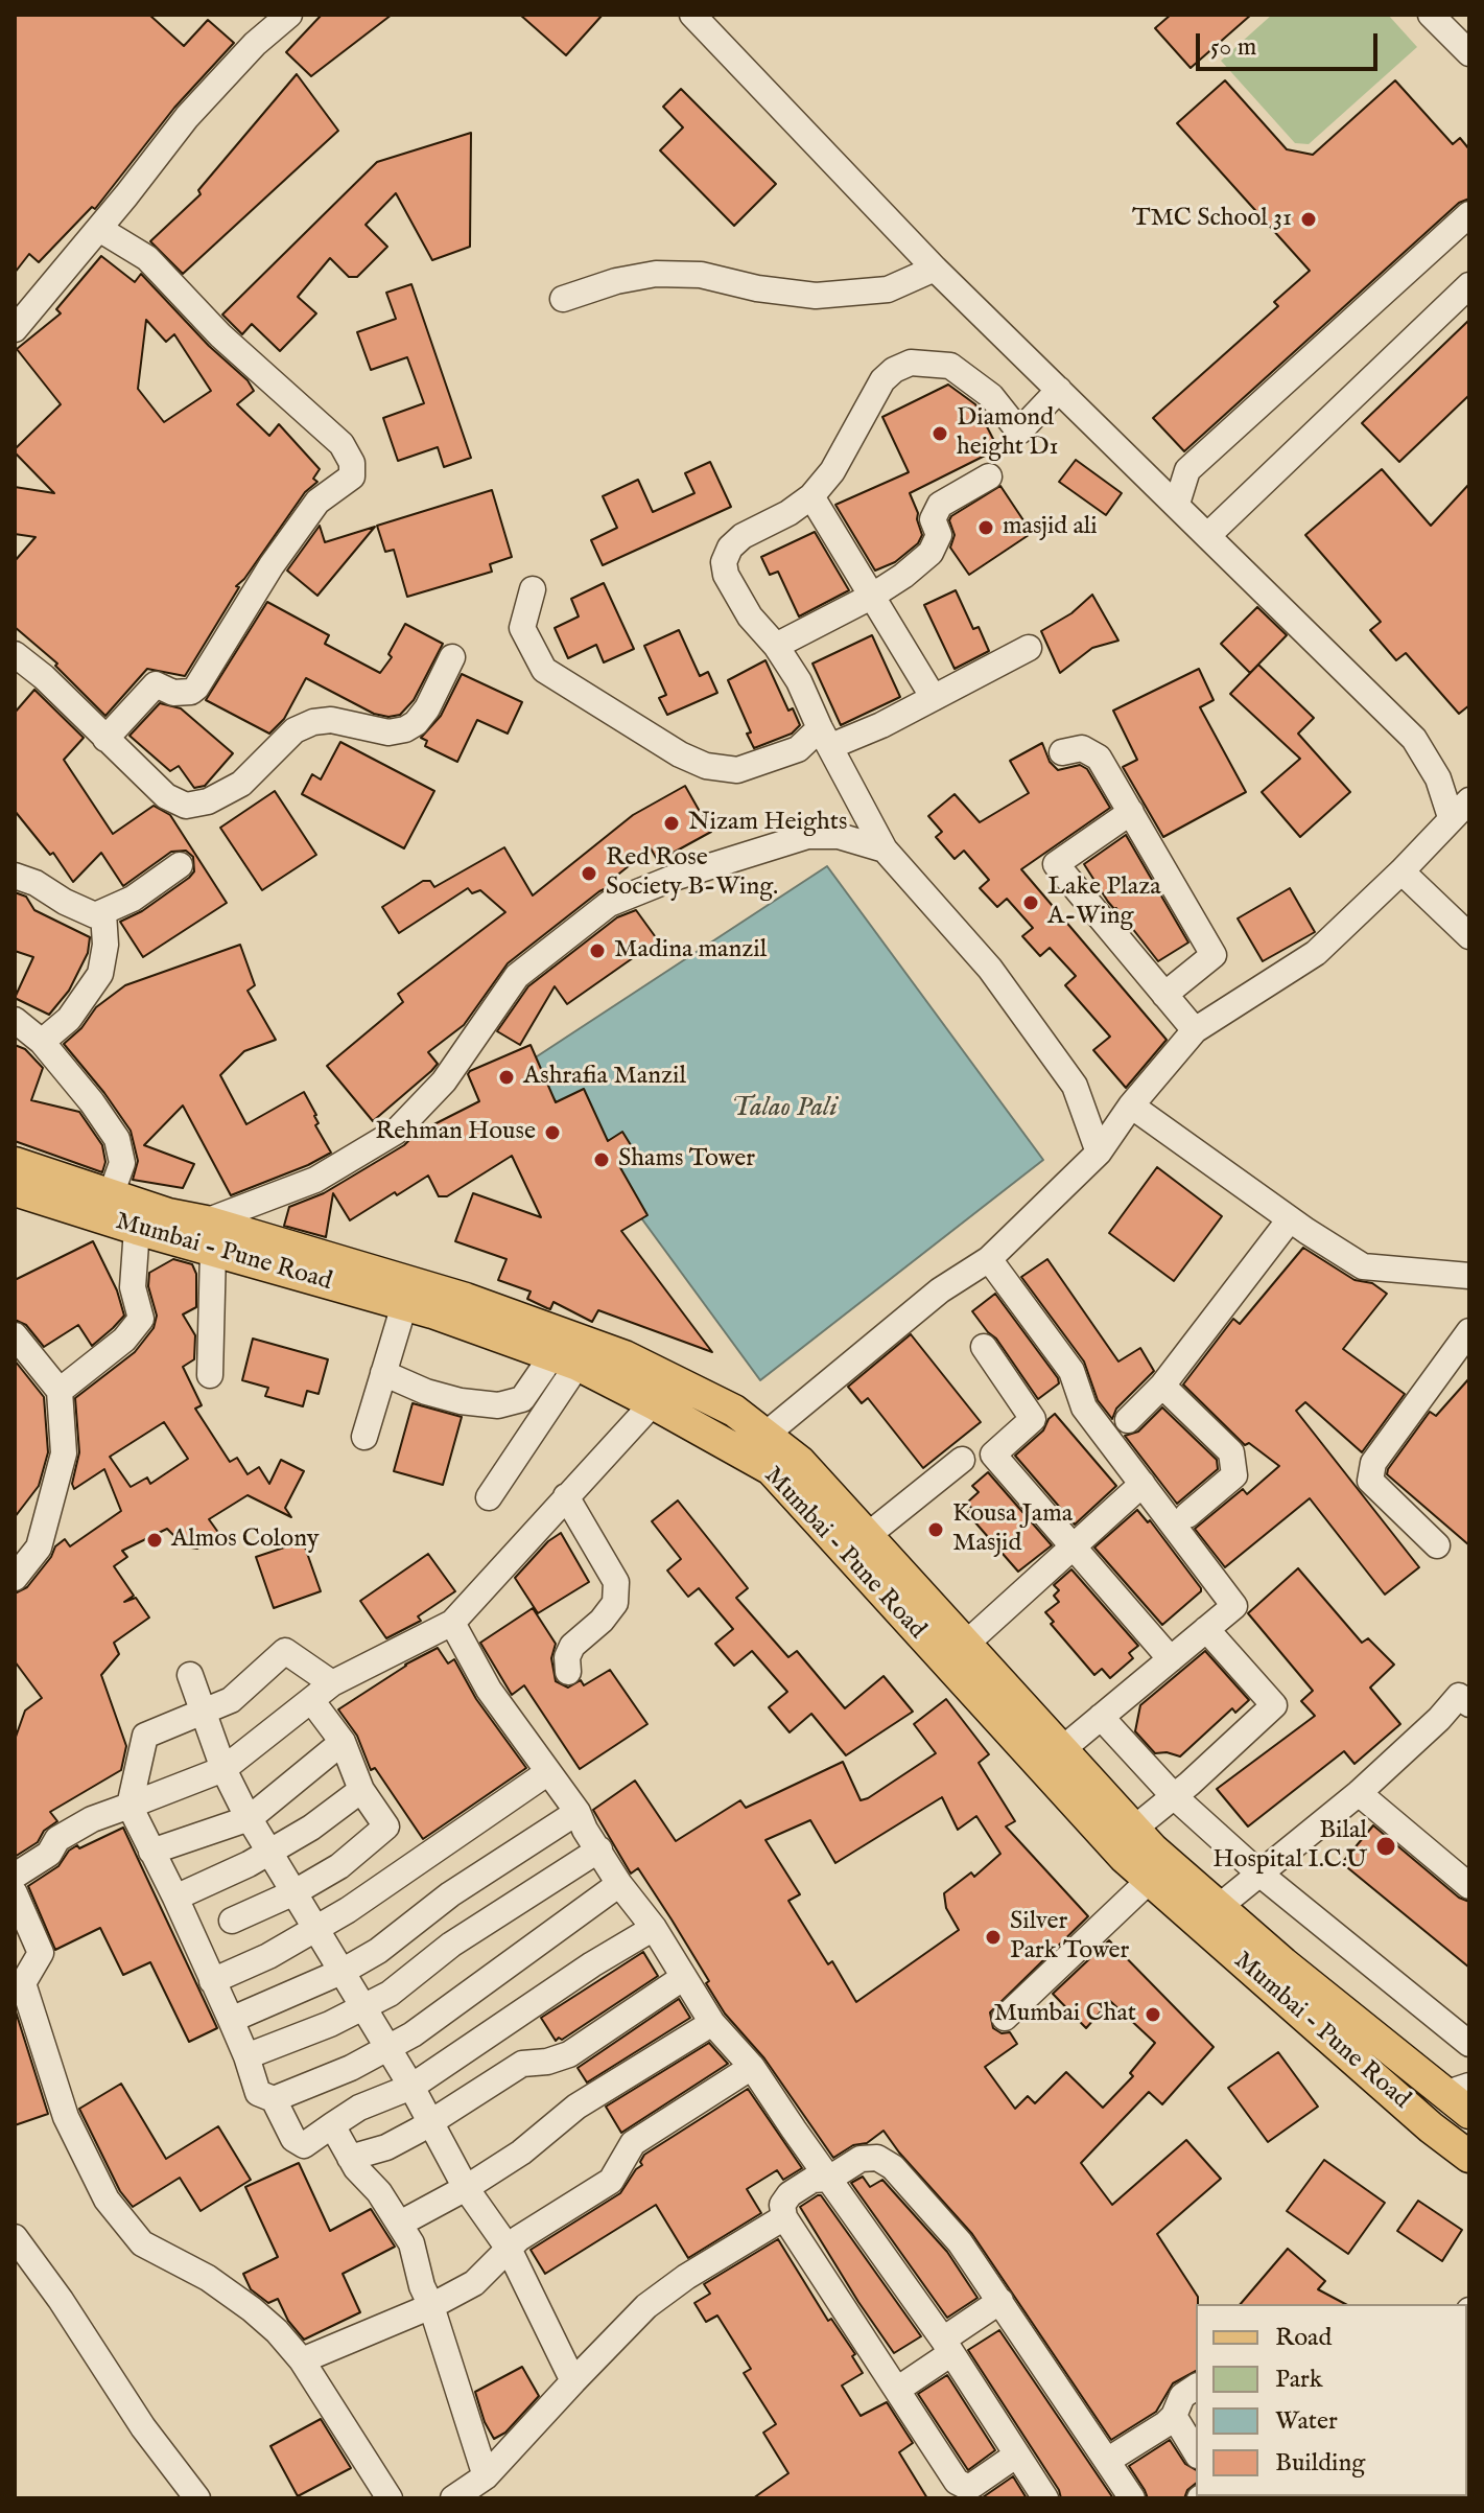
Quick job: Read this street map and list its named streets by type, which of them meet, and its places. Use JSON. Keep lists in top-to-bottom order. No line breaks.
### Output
{"streets":{"main road":["Mumbai - Pune Road"]},"water":["Talao Pali"],"places":["TMC School 31","Diamond height D1","masjid ali","Nizam Heights","Red Rose Society B-Wing.","Lake Plaza A-Wing","Madina manzil","Ashrafia Manzil","Rehman House","Shams Tower","Kousa Jama Masjid","Almos Colony","Bilal Hospital I.C.U","Silver Park Tower","Mumbai Chat"],"legend":["Road","Park","Water","Building"],"scale_bar":"50 m"}
